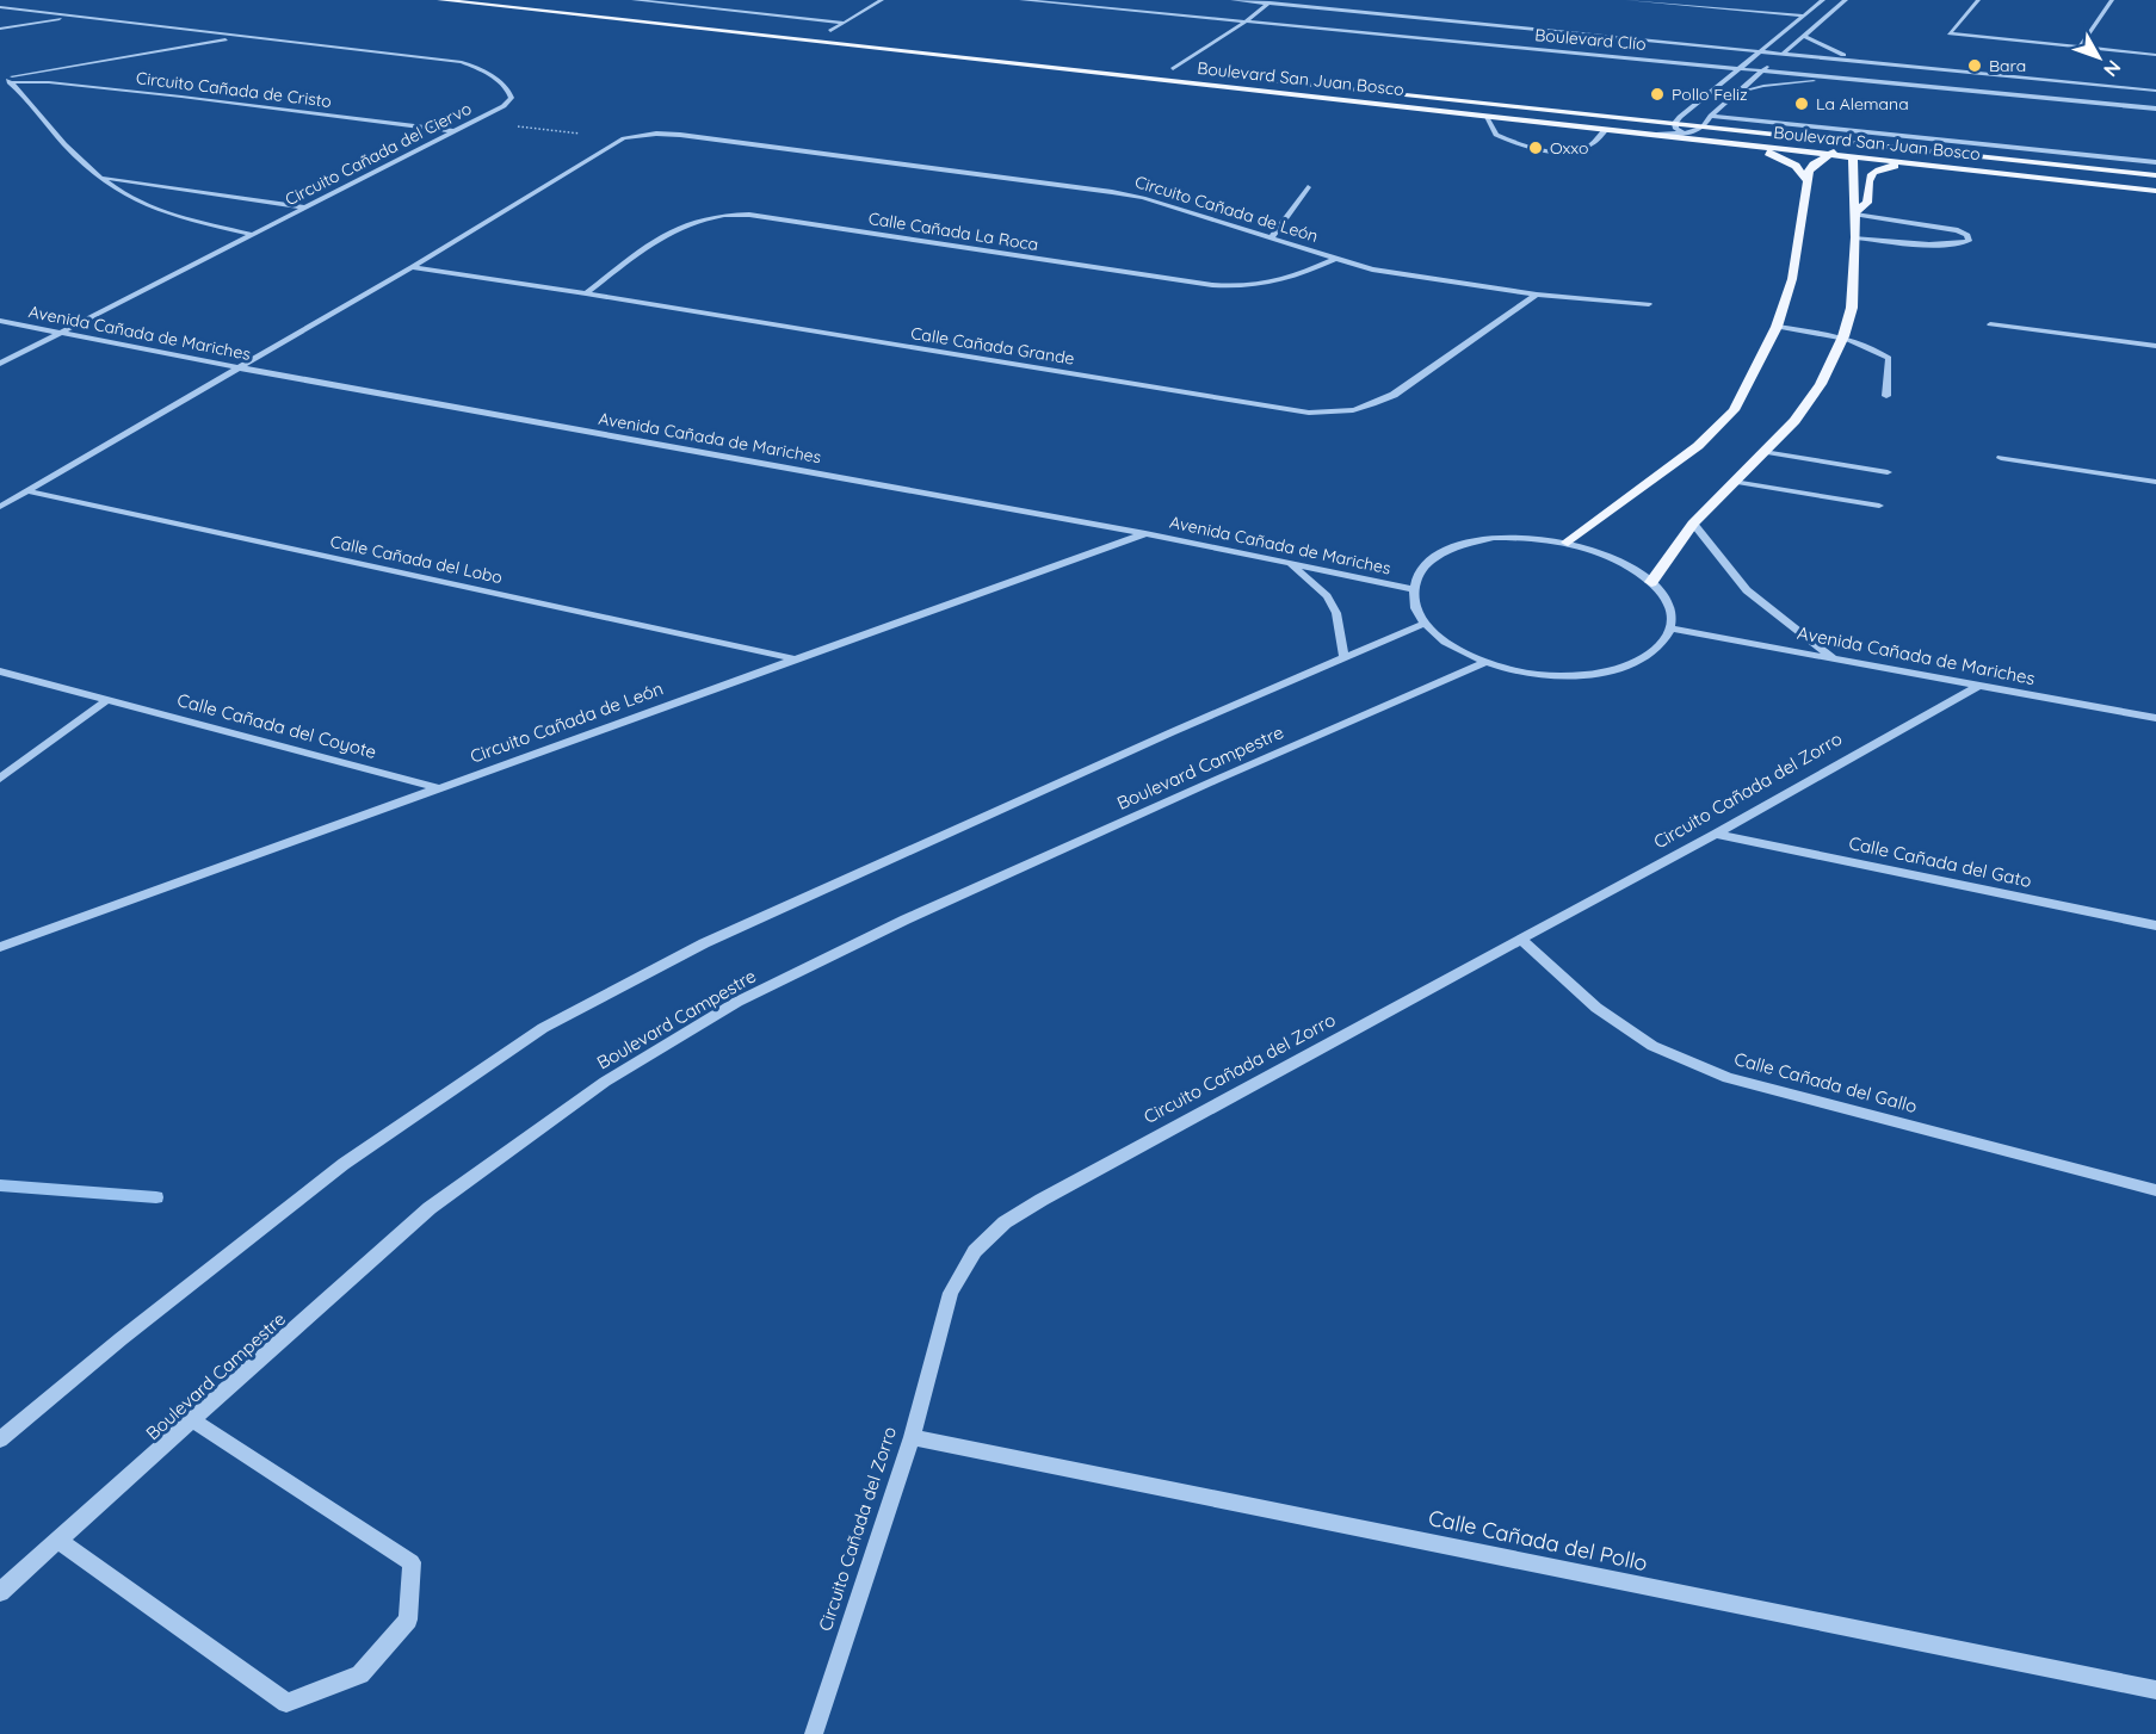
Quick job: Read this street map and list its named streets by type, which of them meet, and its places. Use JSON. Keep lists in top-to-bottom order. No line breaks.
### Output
{"streets":{"main road":["Boulevard San Juan Bosco"],"street":["Boulevard Clío","Circuito Cañada de Cristo","Circuito Cañada del Ciervo","Circuito Cañada de León","Calle Cañada La Roca","Avenida Cañada de Mariches","Calle Cañada Grande","Calle Cañada del Lobo","Calle Cañada del Coyote","Boulevard Campestre","Circuito Cañada del Zorro","Calle Cañada del Gato","Calle Cañada del Gallo","Calle Cañada del Pollo"]},"crossings":[["Circuito Cañada de Cristo","Circuito Cañada del Ciervo"],["Circuito Cañada del Ciervo","Avenida Cañada de Mariches"],["Circuito Cañada de León","Calle Cañada La Roca"],["Circuito Cañada de León","Avenida Cañada de Mariches"],["Circuito Cañada de León","Calle Cañada Grande"],["Circuito Cañada de León","Calle Cañada del Lobo"],["Circuito Cañada de León","Calle Cañada del Coyote"],["Calle Cañada La Roca","Calle Cañada Grande"],["Avenida Cañada de Mariches","Circuito Cañada del Zorro"],["Circuito Cañada del Zorro","Calle Cañada del Gato"],["Circuito Cañada del Zorro","Calle Cañada del Gallo"],["Circuito Cañada del Zorro","Calle Cañada del Pollo"]],"places":["Bara","Pollo Feliz","La Alemana","Oxxo"],"north":"bottom right"}
